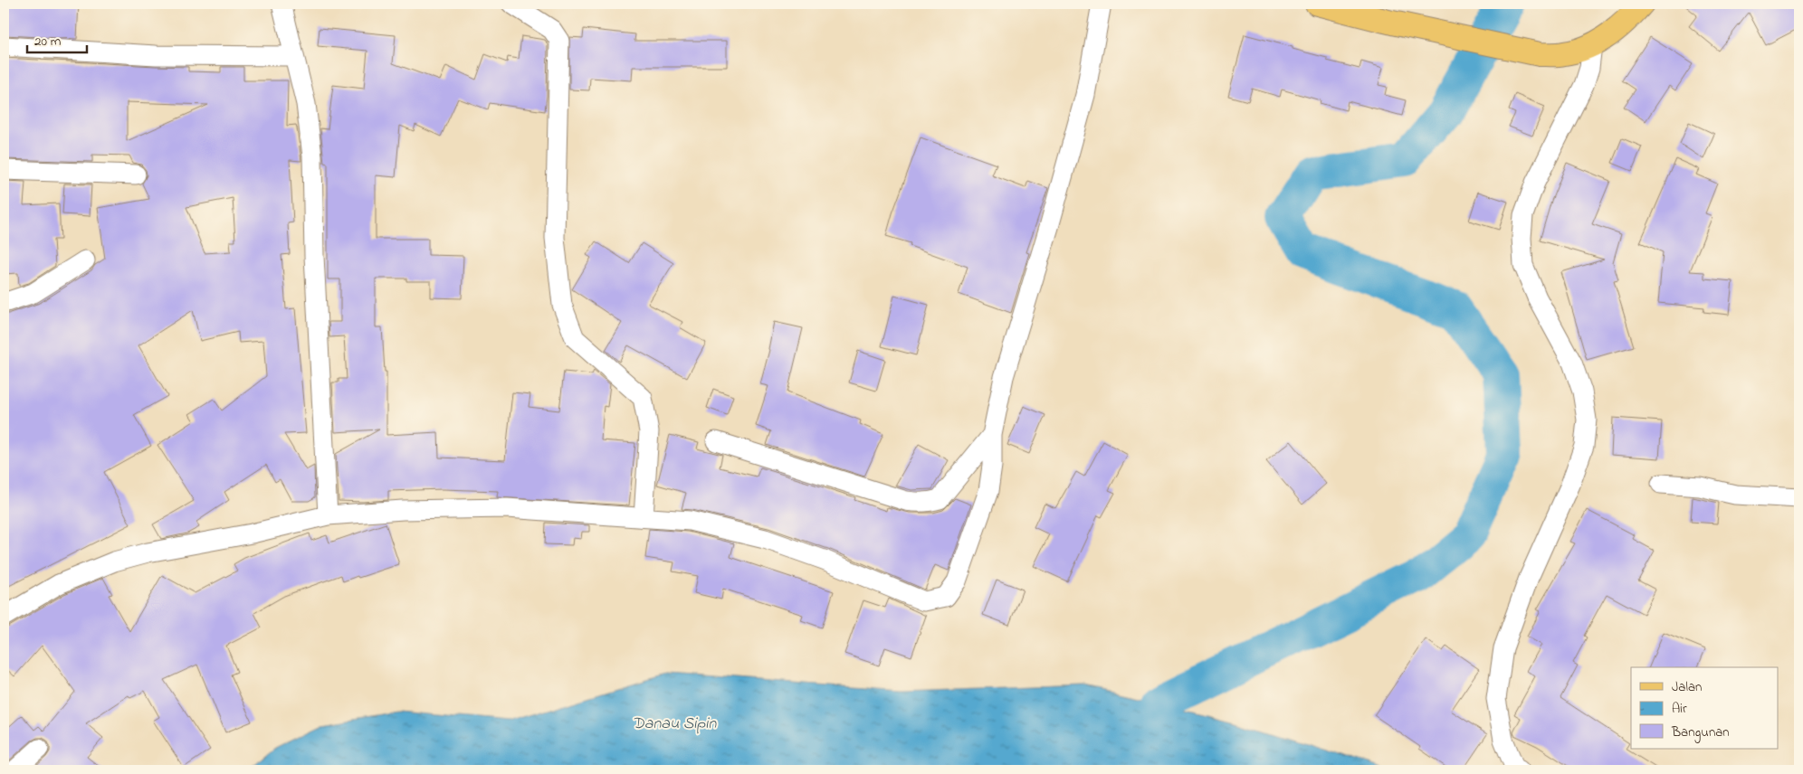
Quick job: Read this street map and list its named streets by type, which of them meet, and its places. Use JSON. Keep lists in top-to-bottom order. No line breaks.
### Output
{"water":["Danau Sipin"],"legend":["Jalan","Air","Bangunan"],"scale_bar":"20 m"}
